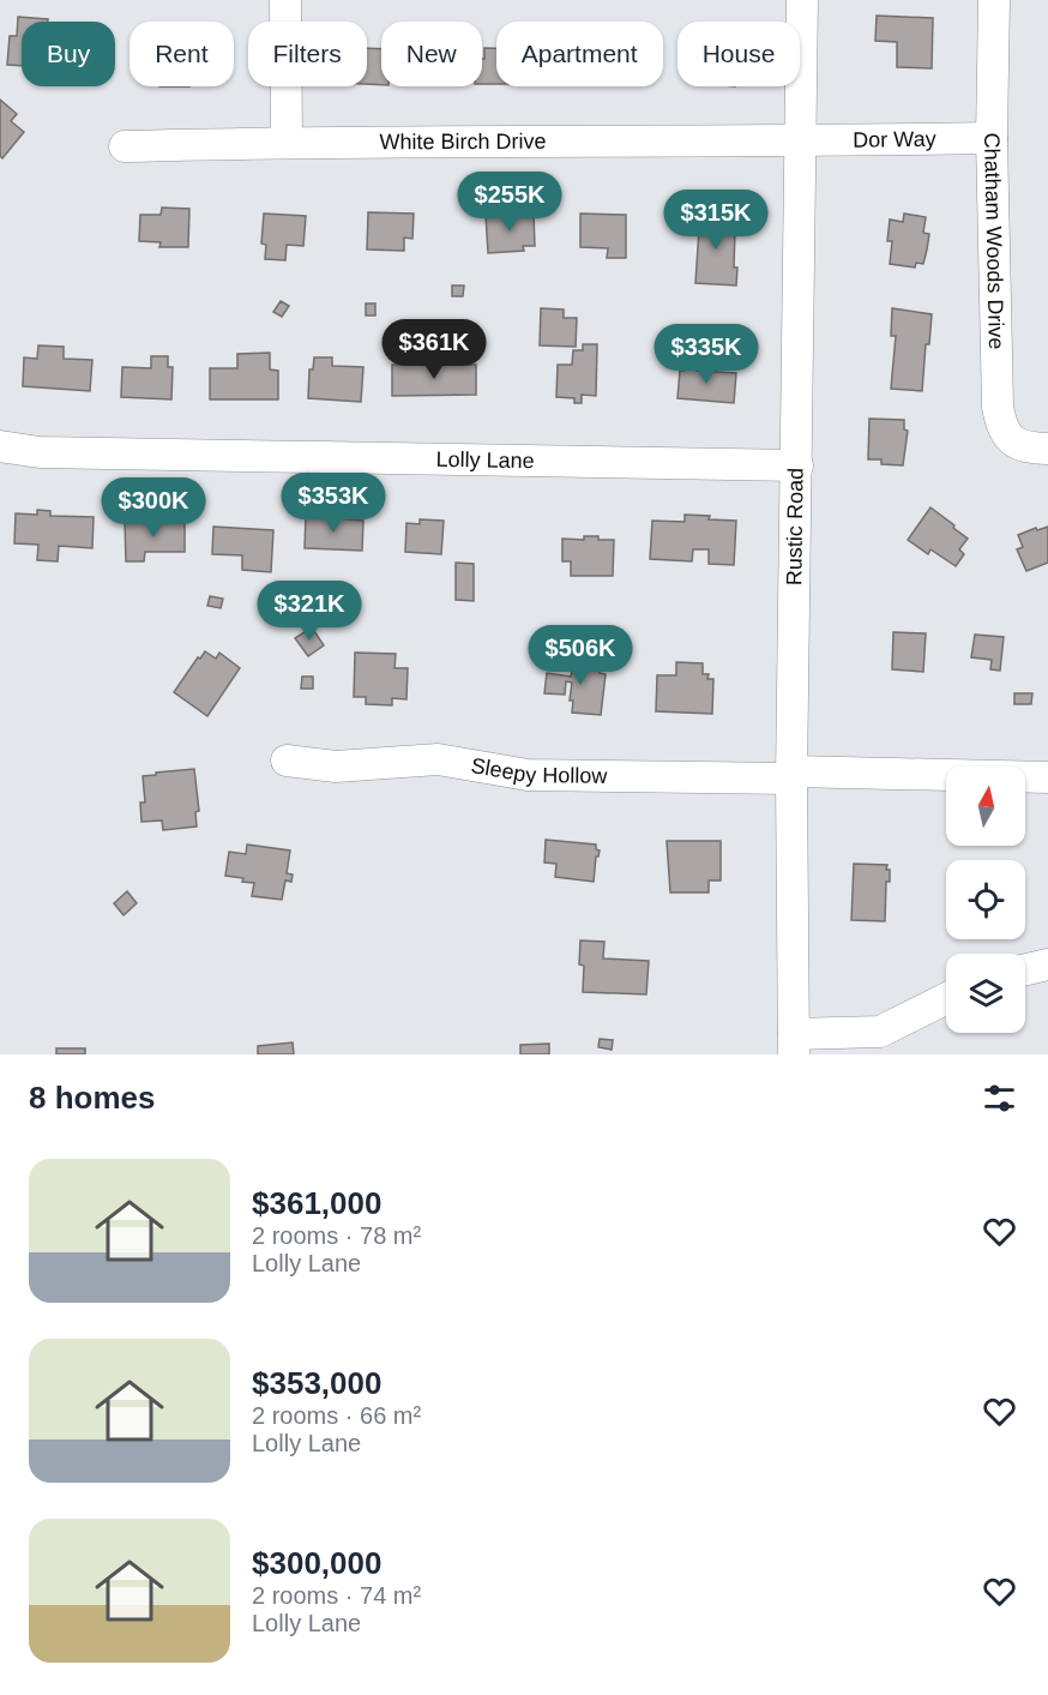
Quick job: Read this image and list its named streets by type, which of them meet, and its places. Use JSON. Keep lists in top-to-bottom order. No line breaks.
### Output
{"streets":{"street":["Dor Way","White Birch Drive","Chatham Woods Drive","Lolly Lane","Rustic Road","Sleepy Hollow"]},"crossings":[["Dor Way","White Birch Drive"],["Dor Way","Chatham Woods Drive"],["Dor Way","Rustic Road"],["White Birch Drive","Rustic Road"],["Lolly Lane","Rustic Road"],["Rustic Road","Sleepy Hollow"]],"north":"top","page":{"chip":["Buy","Rent","Filters","New","Apartment","House"],"price":["$255K","$315K","$361K","$335K","$353K","$300K","$321K","$506K"],"heading":"8 homes","list":[{"name":"$361,000","note":"2 rooms · 78 m² · Lolly Lane"},{"name":"$353,000","note":"2 rooms · 66 m² · Lolly Lane"},{"name":"$300,000","note":"2 rooms · 74 m² · Lolly Lane"}]}}
